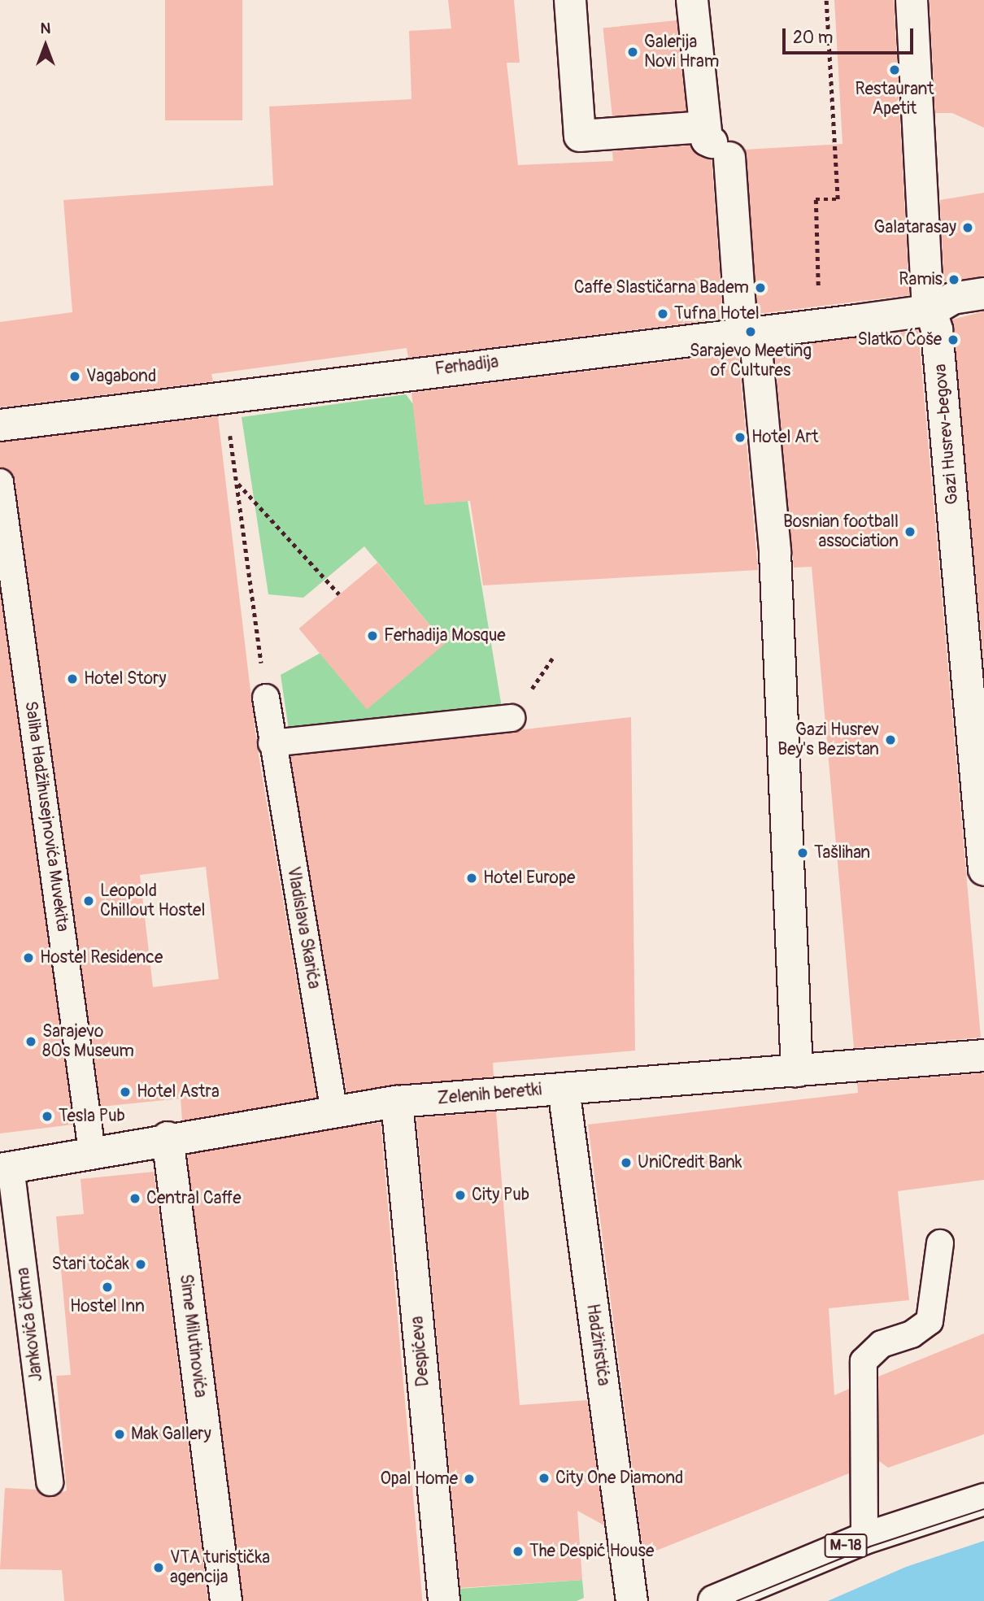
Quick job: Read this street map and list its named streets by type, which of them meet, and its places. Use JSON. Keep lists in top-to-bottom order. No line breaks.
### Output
{"streets":{"street":["Ferhadija","Gazi Husrev-begova","Zelenih beretki","Sime Milutinovića","Hadžiristića","Despićeva","M-18"],"lane":["Saliha Hadžihusejnovića Muvekita","Vladislava Skarića","Jankovića čikma"]},"crossings":[["Ferhadija","Gazi Husrev-begova"],["Saliha Hadžihusejnovića Muvekita","Zelenih beretki"],["Vladislava Skarića","Zelenih beretki"],["Zelenih beretki","Jankovića čikma"],["Zelenih beretki","Sime Milutinovića"],["Zelenih beretki","Hadžiristića"],["Zelenih beretki","Despićeva"]],"places":["Galerija Novi Hram","Restaurant Apetit","Galatarasay","Ramis","Caffe Slastičarna Badem","Tufna Hotel","Sarajevo Meeting of Cultures","Slatko Ćoše","Vagabond","Hotel Art","Bosnian football association","Ferhadija Mosque","Hotel Story","Gazi Husrev Bey's Bezistan","Tašlihan","Hotel Europe","Leopold Chillout Hostel","Hostel Residence","Sarajevo 80s Museum","Hotel Astra","Tesla Pub","UniCredit Bank","City Pub","Central Caffe","Stari točak","Hostel Inn","Mak Gallery","City One Diamond","Opal Home","The Despić House","VTA turistička agencija"],"scale_bar":"20 m","north":"top"}
